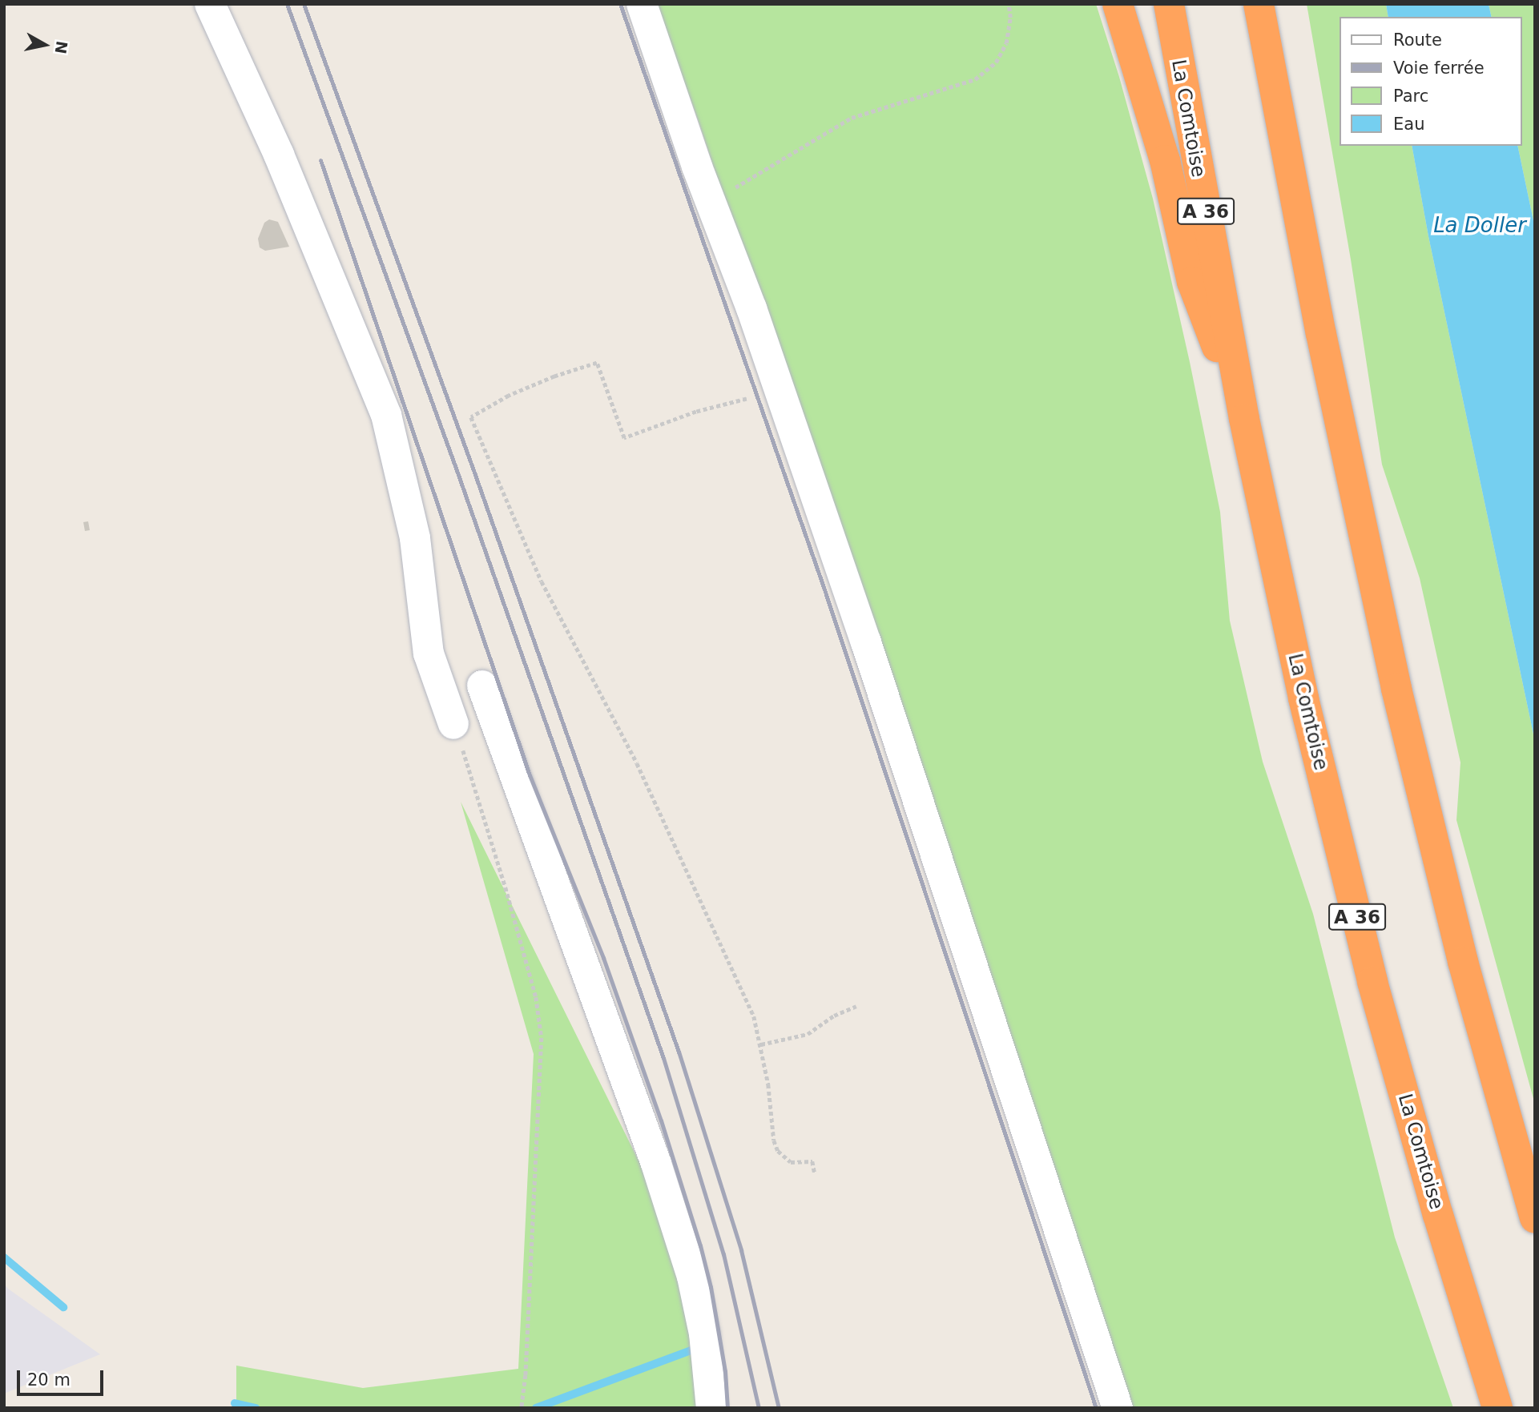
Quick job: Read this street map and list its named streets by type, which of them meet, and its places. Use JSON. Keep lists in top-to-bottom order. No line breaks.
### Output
{"streets":{"highway":["La Comtoise","A 36"]},"water":["La Doller"],"legend":["Route","Voie ferrée","Parc","Eau"],"scale_bar":"20 m","north":"right"}
